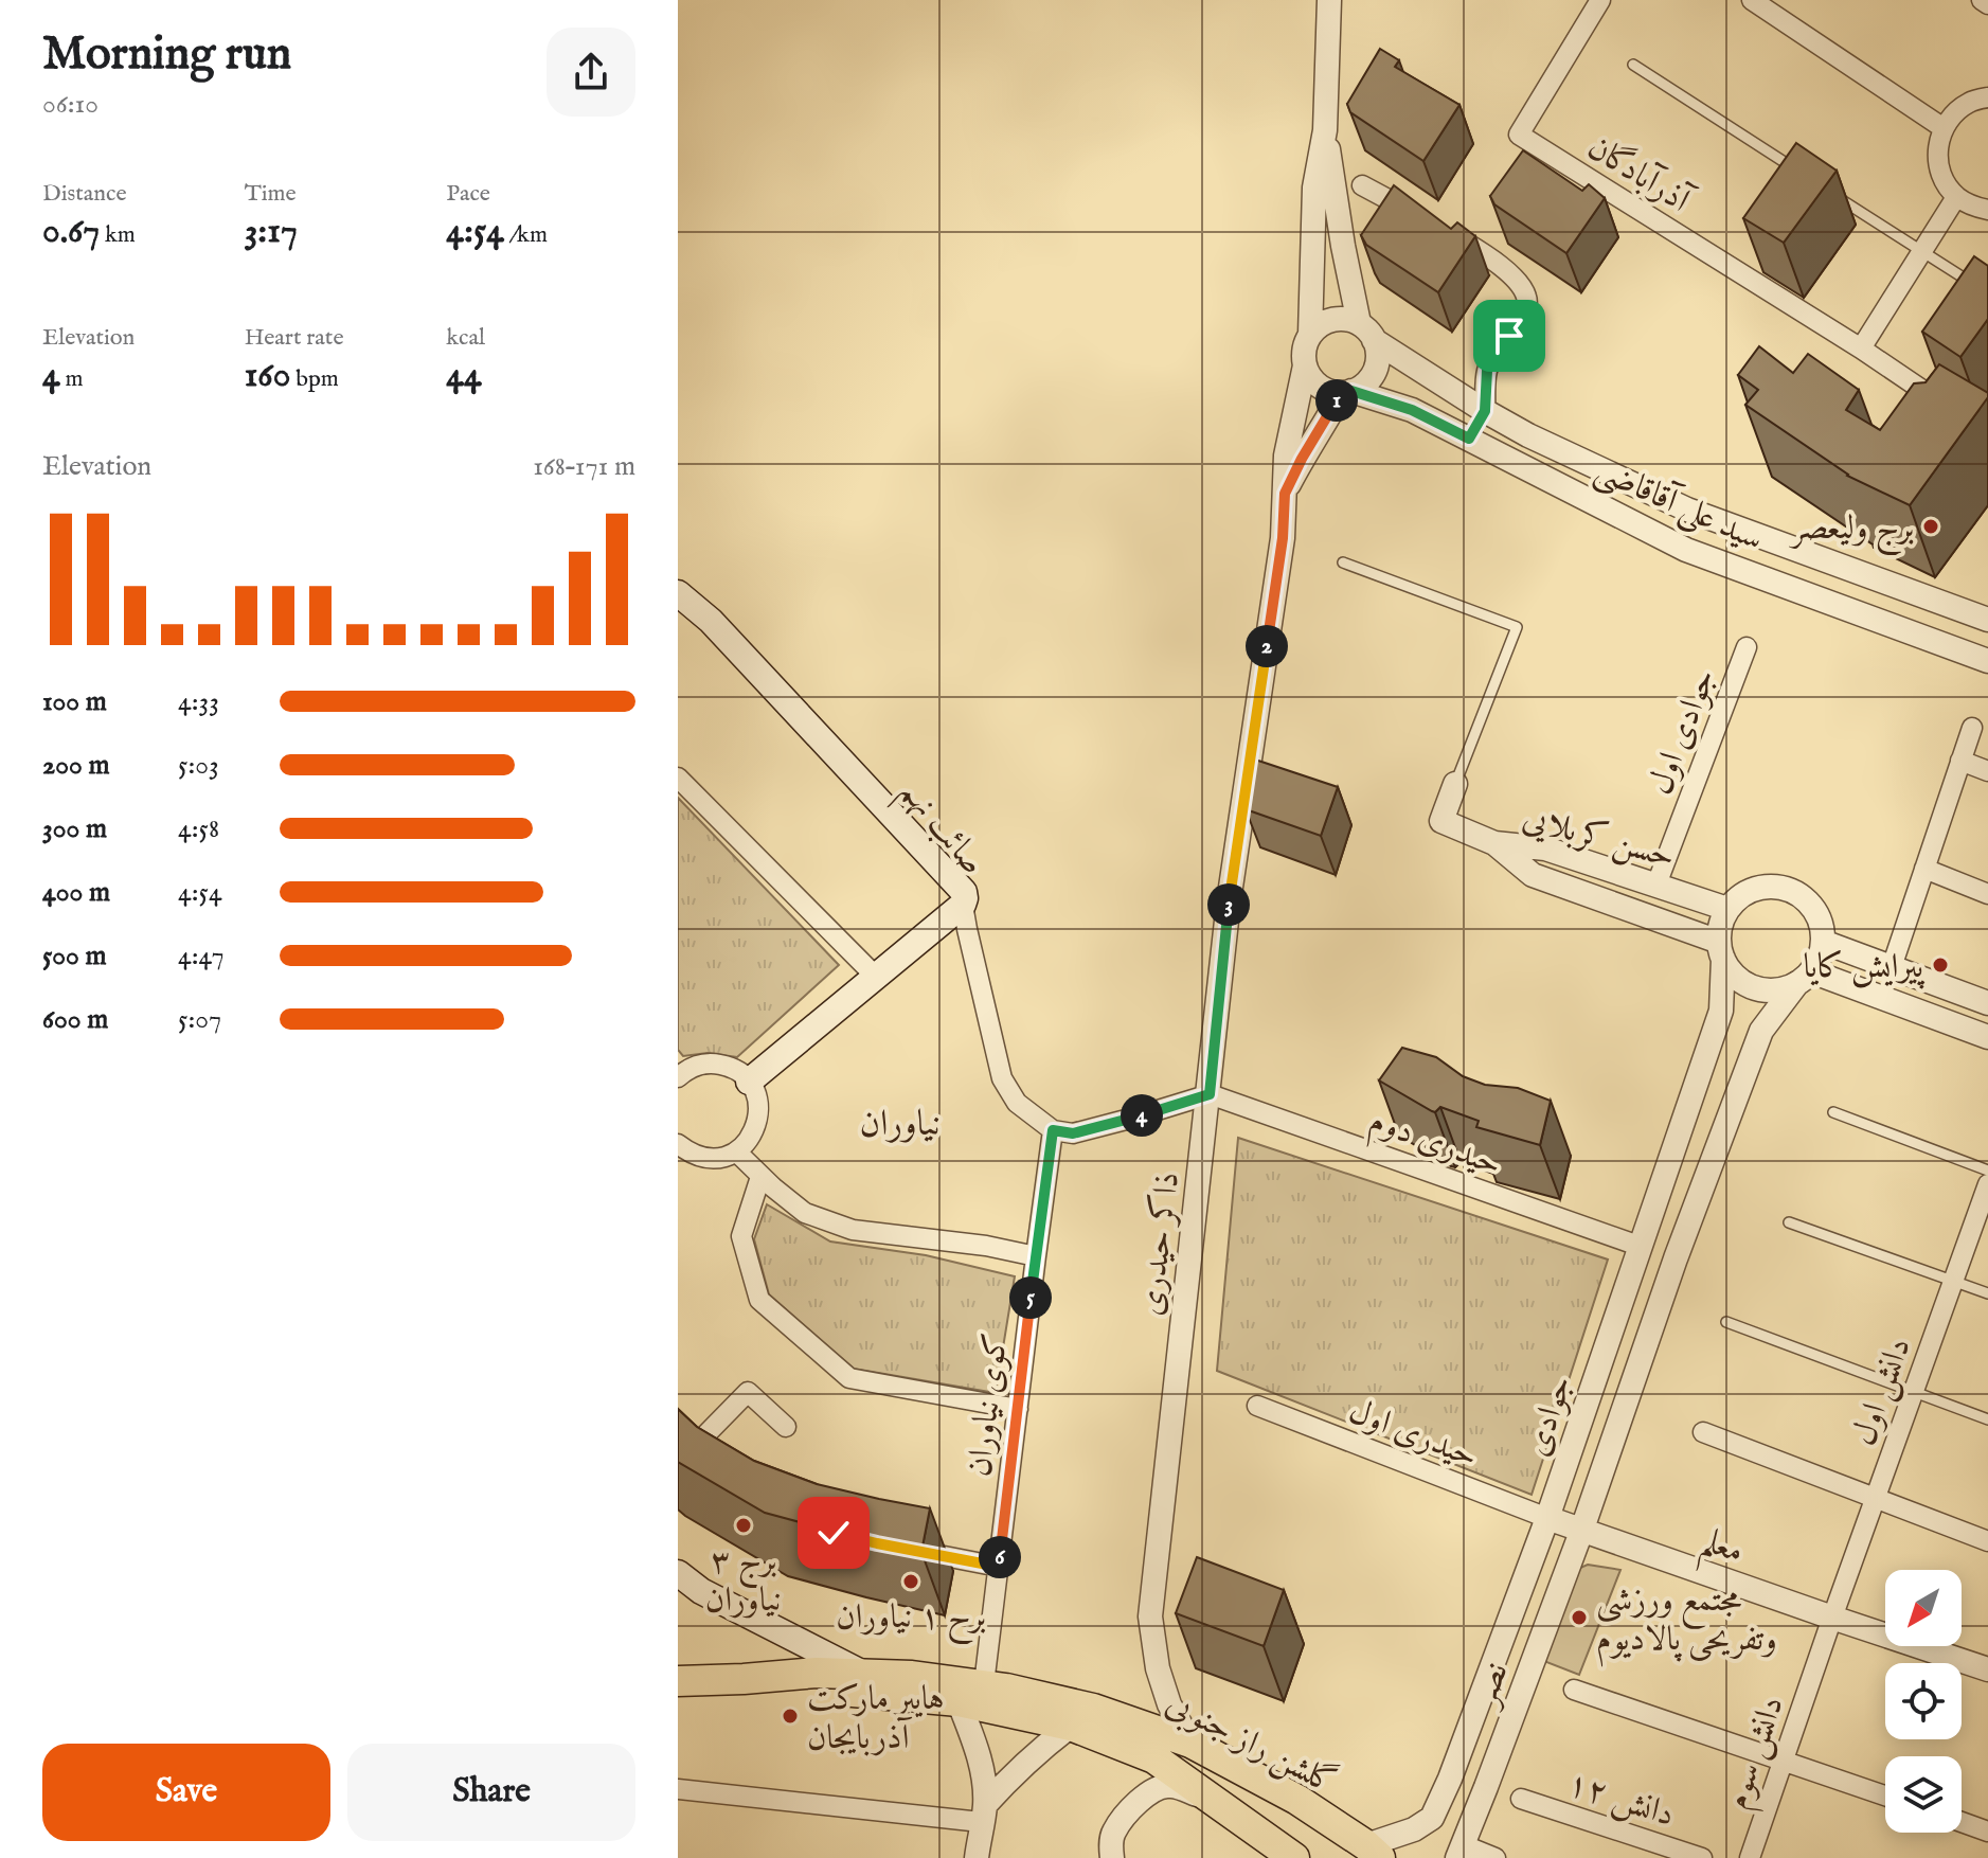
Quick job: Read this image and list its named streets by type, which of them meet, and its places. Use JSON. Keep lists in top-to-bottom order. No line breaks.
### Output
{"streets":{"main road":["صائب نهم","گلشن راز جنوبی"],"street":["آذرآبادگان","سید علی آقاقاضی","جوادی اول","حسن کربلایی","حیدری دوم","ذاکر حیدری","دانش اول","کوی نیاوران","جوادی","حیدری اول","معلم","نصر","دانش سوم","دانش ۱۲"]},"crossings":[["سید علی آقاقاضی","ذاکر حیدری"],["جوادی اول","حسن کربلایی"],["حسن کربلایی","جوادی"],["حیدری دوم","ذاکر حیدری"],["حیدری دوم","جوادی"],["ذاکر حیدری","گلشن راز جنوبی"],["دانش اول","معلم"],["دانش اول","دانش سوم"],["کوی نیاوران","گلشن راز جنوبی"],["جوادی","حیدری اول"],["جوادی","معلم"],["جوادی","نصر"],["جوادی","گلشن راز جنوبی"],["حیدری اول","معلم"],["معلم","نصر"],["معلم","دانش سوم"]],"districts":["نیاوران"],"places":["برج ولیعصر","پیرایش کایا","برج ۳ نیاوران","برح ۱ نیاوران","مجتمع ورزشی وتفریحی پالادیوم","هایپر مارکت آذربایجان"],"north":"bottom left","page":{"heading":["Morning run","06:10"],"stats":[["Distance","0.67 km"],["Time","3:17"],["Pace","4:54 /km"],["Elevation","4 m"],["Heart rate","160 bpm"],["kcal","44"]],"pins":["1","2","3","4","5","6"],"chart":["Elevation","168–171 m"],"list":[{"name":"100 m","note":"4:33"},{"name":"200 m","note":"5:03"},{"name":"300 m","note":"4:58"},{"name":"400 m","note":"4:54"},{"name":"500 m","note":"4:47"},{"name":"600 m","note":"5:07"}],"buttons":["Save","Share"]}}
